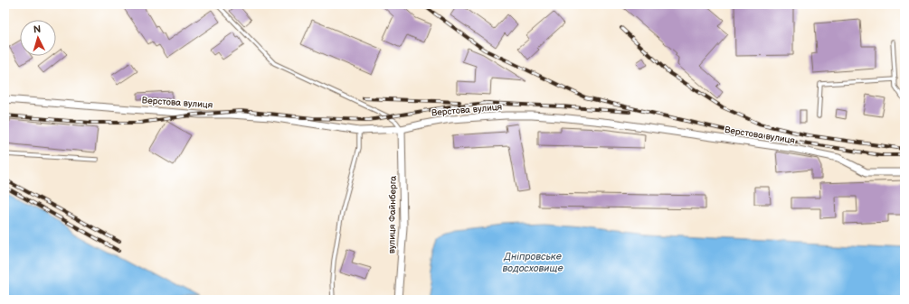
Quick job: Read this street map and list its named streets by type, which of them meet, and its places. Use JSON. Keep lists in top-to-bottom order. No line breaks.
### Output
{"streets":{"street":["Верстова вулиця","вулиця Файнберга"]},"crossings":[["Верстова вулиця","вулиця Файнберга"]],"water":["Дніпровське водосховище"],"north":"top"}
